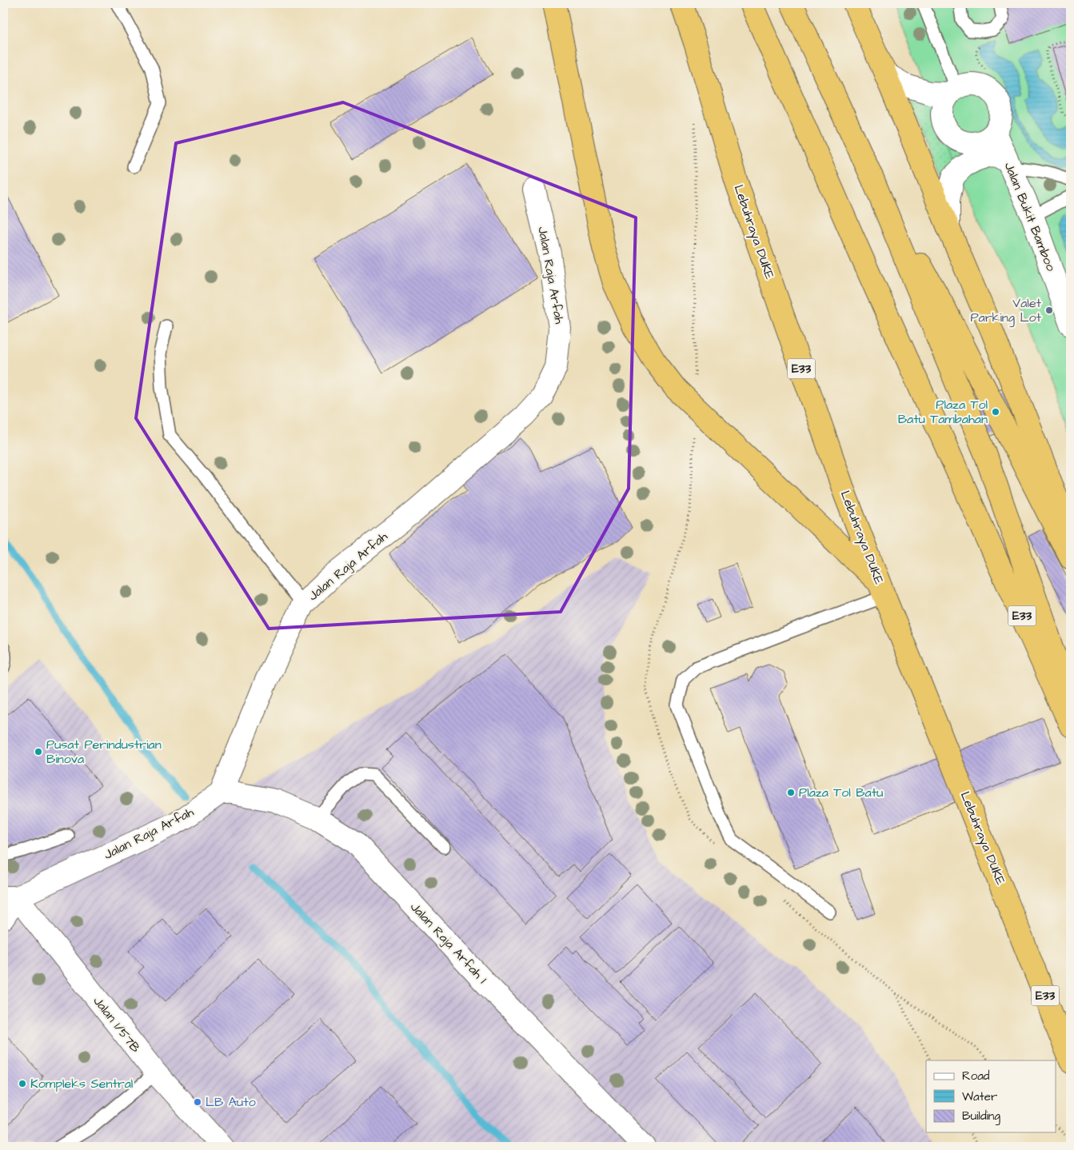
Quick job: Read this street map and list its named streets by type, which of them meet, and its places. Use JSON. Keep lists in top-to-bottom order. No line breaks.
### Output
{"streets":{"highway":["Lebuhraya DUKE","E33"],"street":["Jalan Bukit Bamboo","Jalan Raja Arfah","Jalan Raja Arfah 1","Jalan 1/57B"]},"crossings":[["Jalan Raja Arfah","Jalan Raja Arfah 1"],["Jalan Raja Arfah","Jalan 1/57B"]],"places":["Valet Parking Lot","Plaza Tol Batu Tambahan","Pusat Perindustrian Binova","Plaza Tol Batu","Kompleks Sentral","LB Auto"],"legend":["Road","Water","Building"]}
